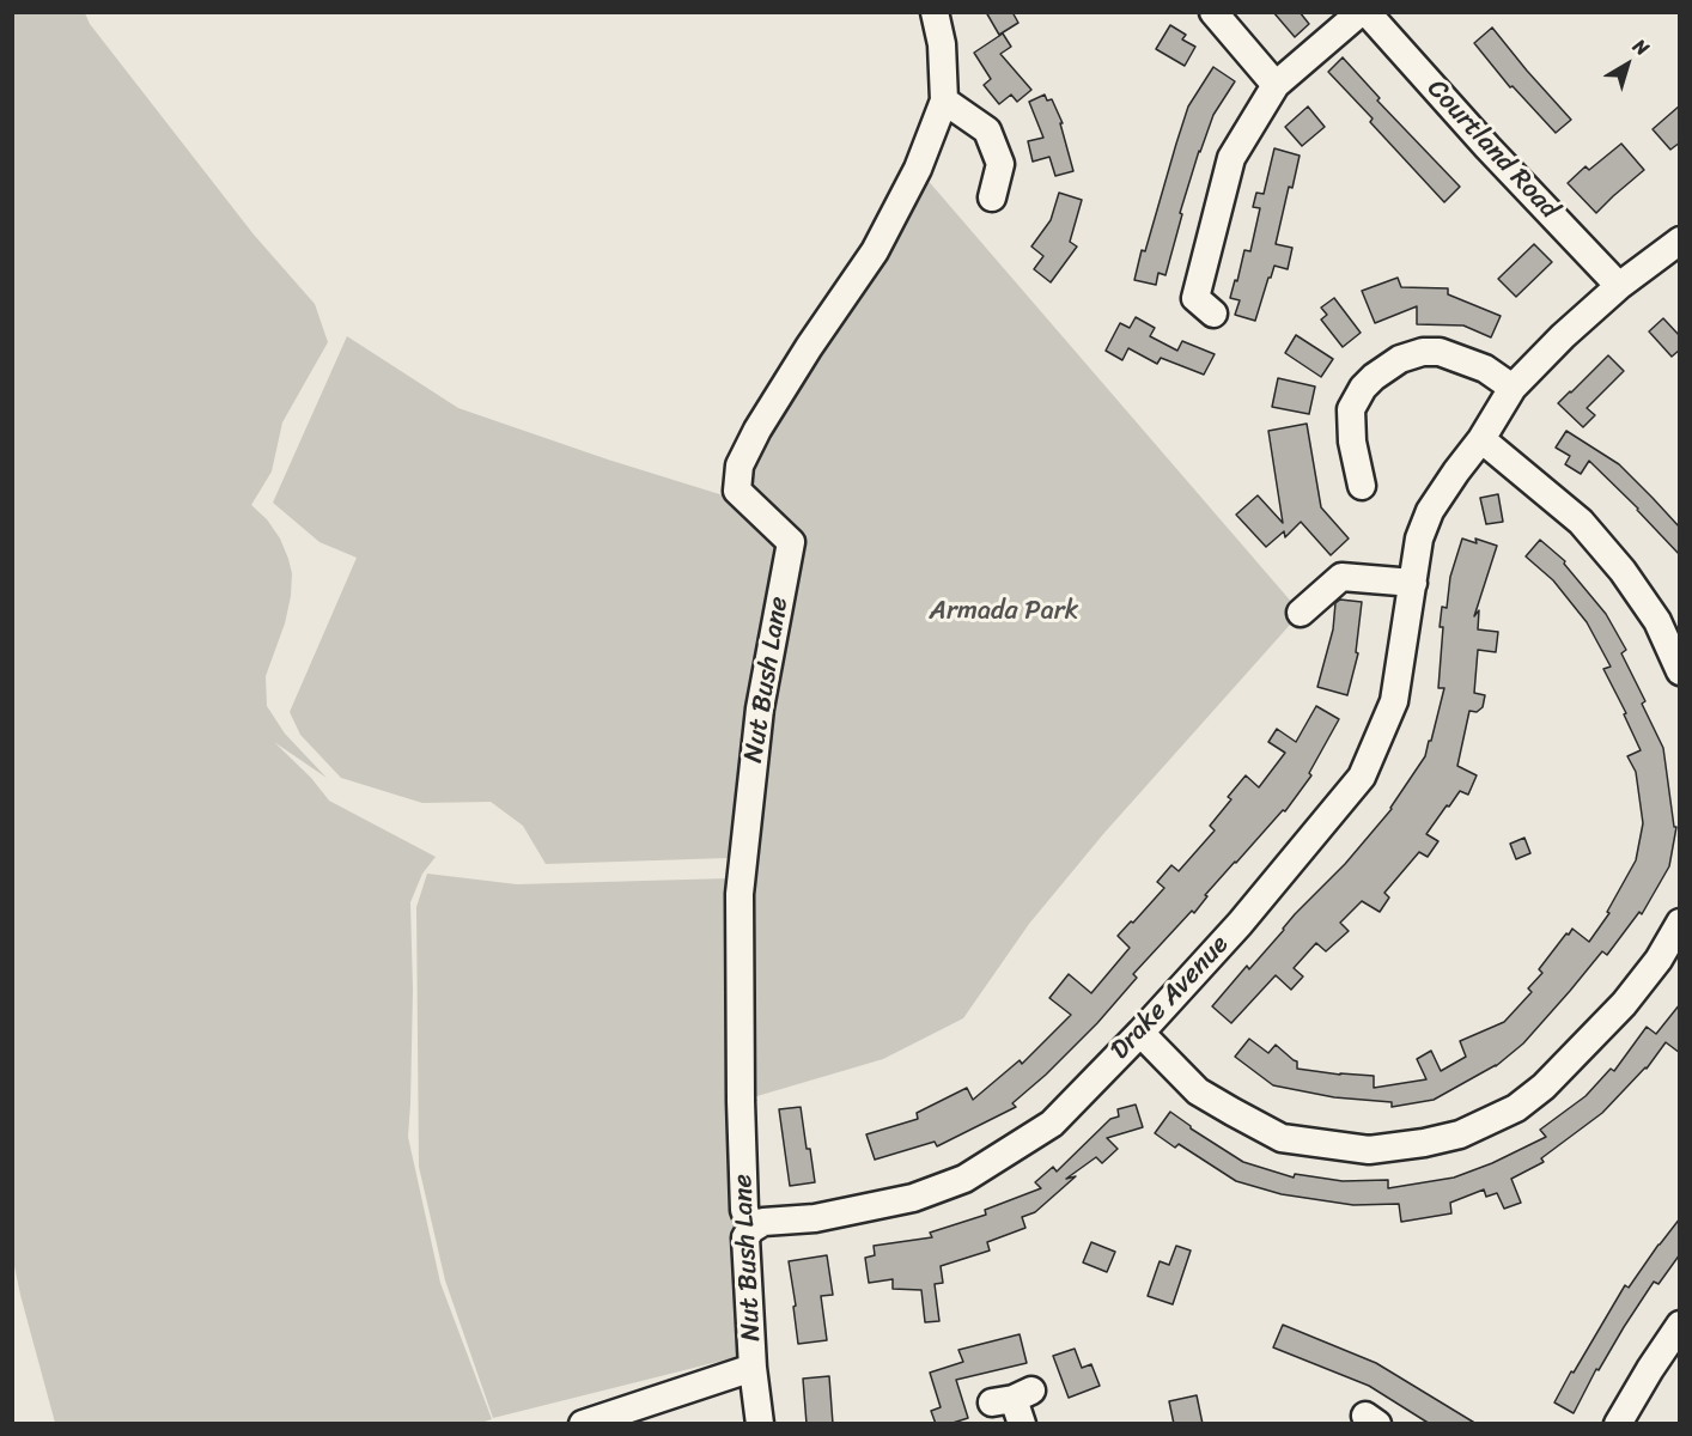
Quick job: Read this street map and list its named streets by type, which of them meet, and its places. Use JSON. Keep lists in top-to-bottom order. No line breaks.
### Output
{"streets":{"street":["Courtland Road","Nut Bush Lane","Drake Avenue"]},"crossings":[["Courtland Road","Drake Avenue"],["Nut Bush Lane","Drake Avenue"]],"parks":["Armada Park"],"north":"top right"}
